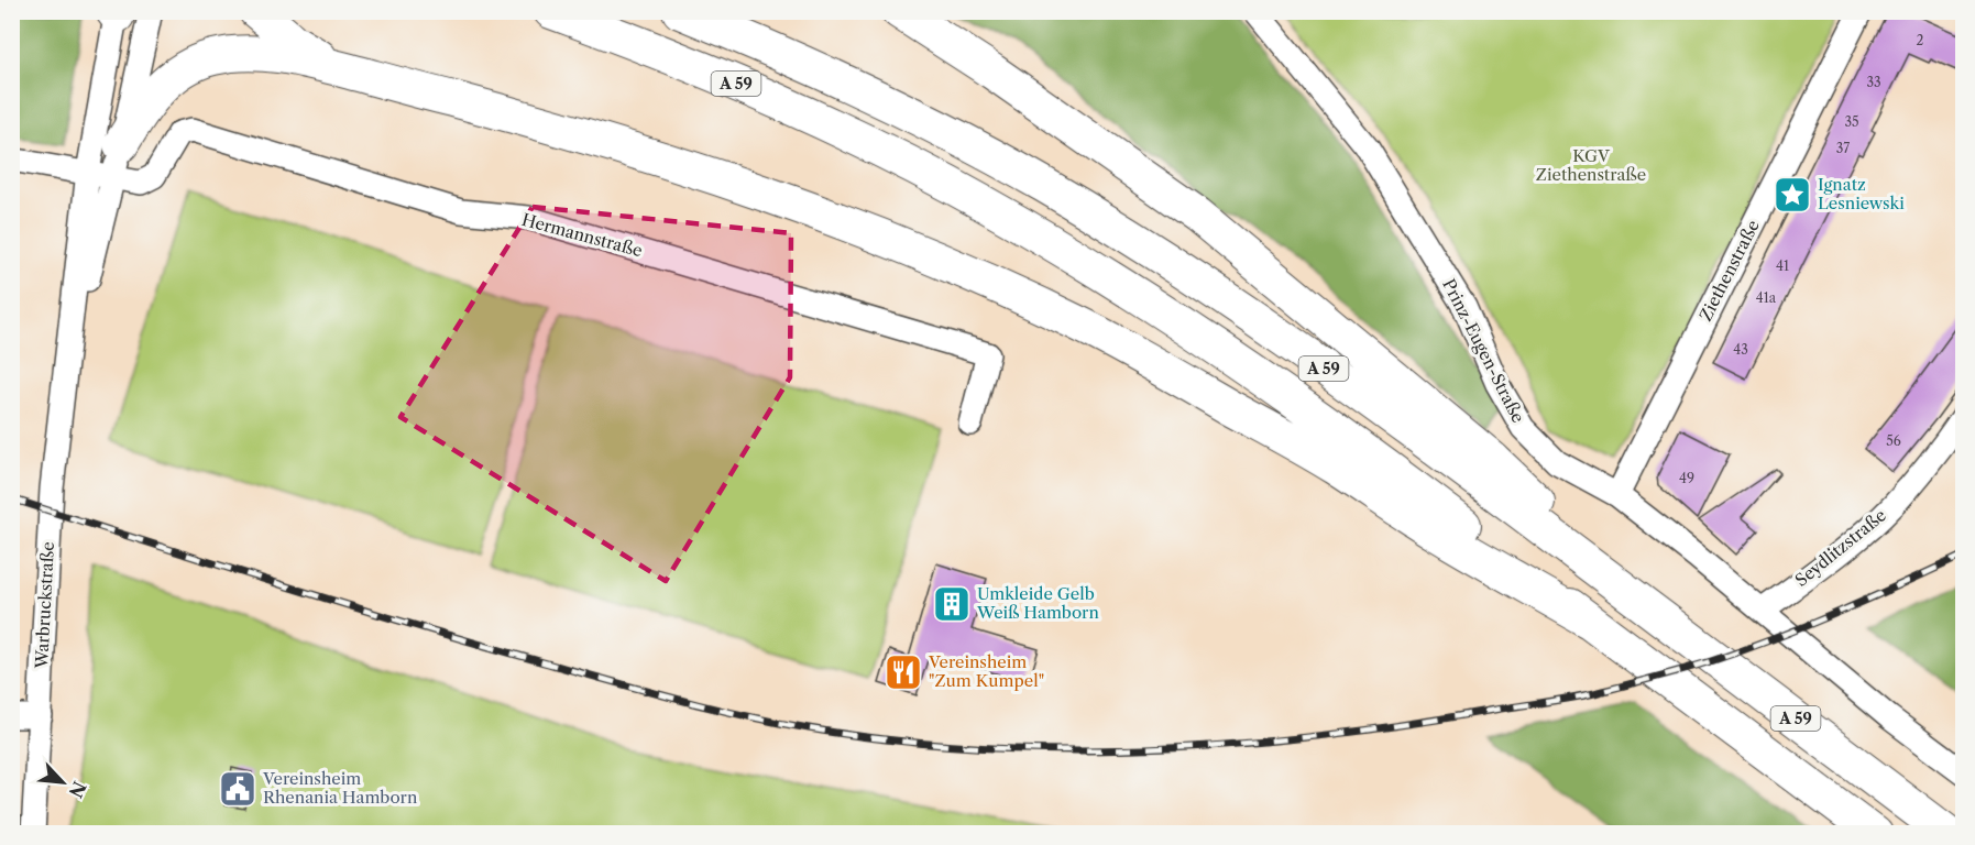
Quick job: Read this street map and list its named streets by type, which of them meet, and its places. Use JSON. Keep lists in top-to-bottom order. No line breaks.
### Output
{"streets":{"highway":["A 59"],"street":["Hermannstraße","Ziethenstraße","Prinz-Eugen-Straße","Seydlitzstraße","Warbruckstraße"]},"crossings":[["Hermannstraße","Warbruckstraße"],["Ziethenstraße","Prinz-Eugen-Straße"],["Prinz-Eugen-Straße","Seydlitzstraße"]],"parks":["KGV Ziethenstraße"],"places":{"place":["Ignatz Lesniewski"],"building":["Umkleide Gelb Weiß Hamborn"],"restaurant":["Vereinsheim \"Zum Kumpel\""],"public building":["Vereinsheim Rhenania Hamborn"]},"house_numbers":["2","33","35","37","41","41a","43","56","49"],"north":"bottom right"}
